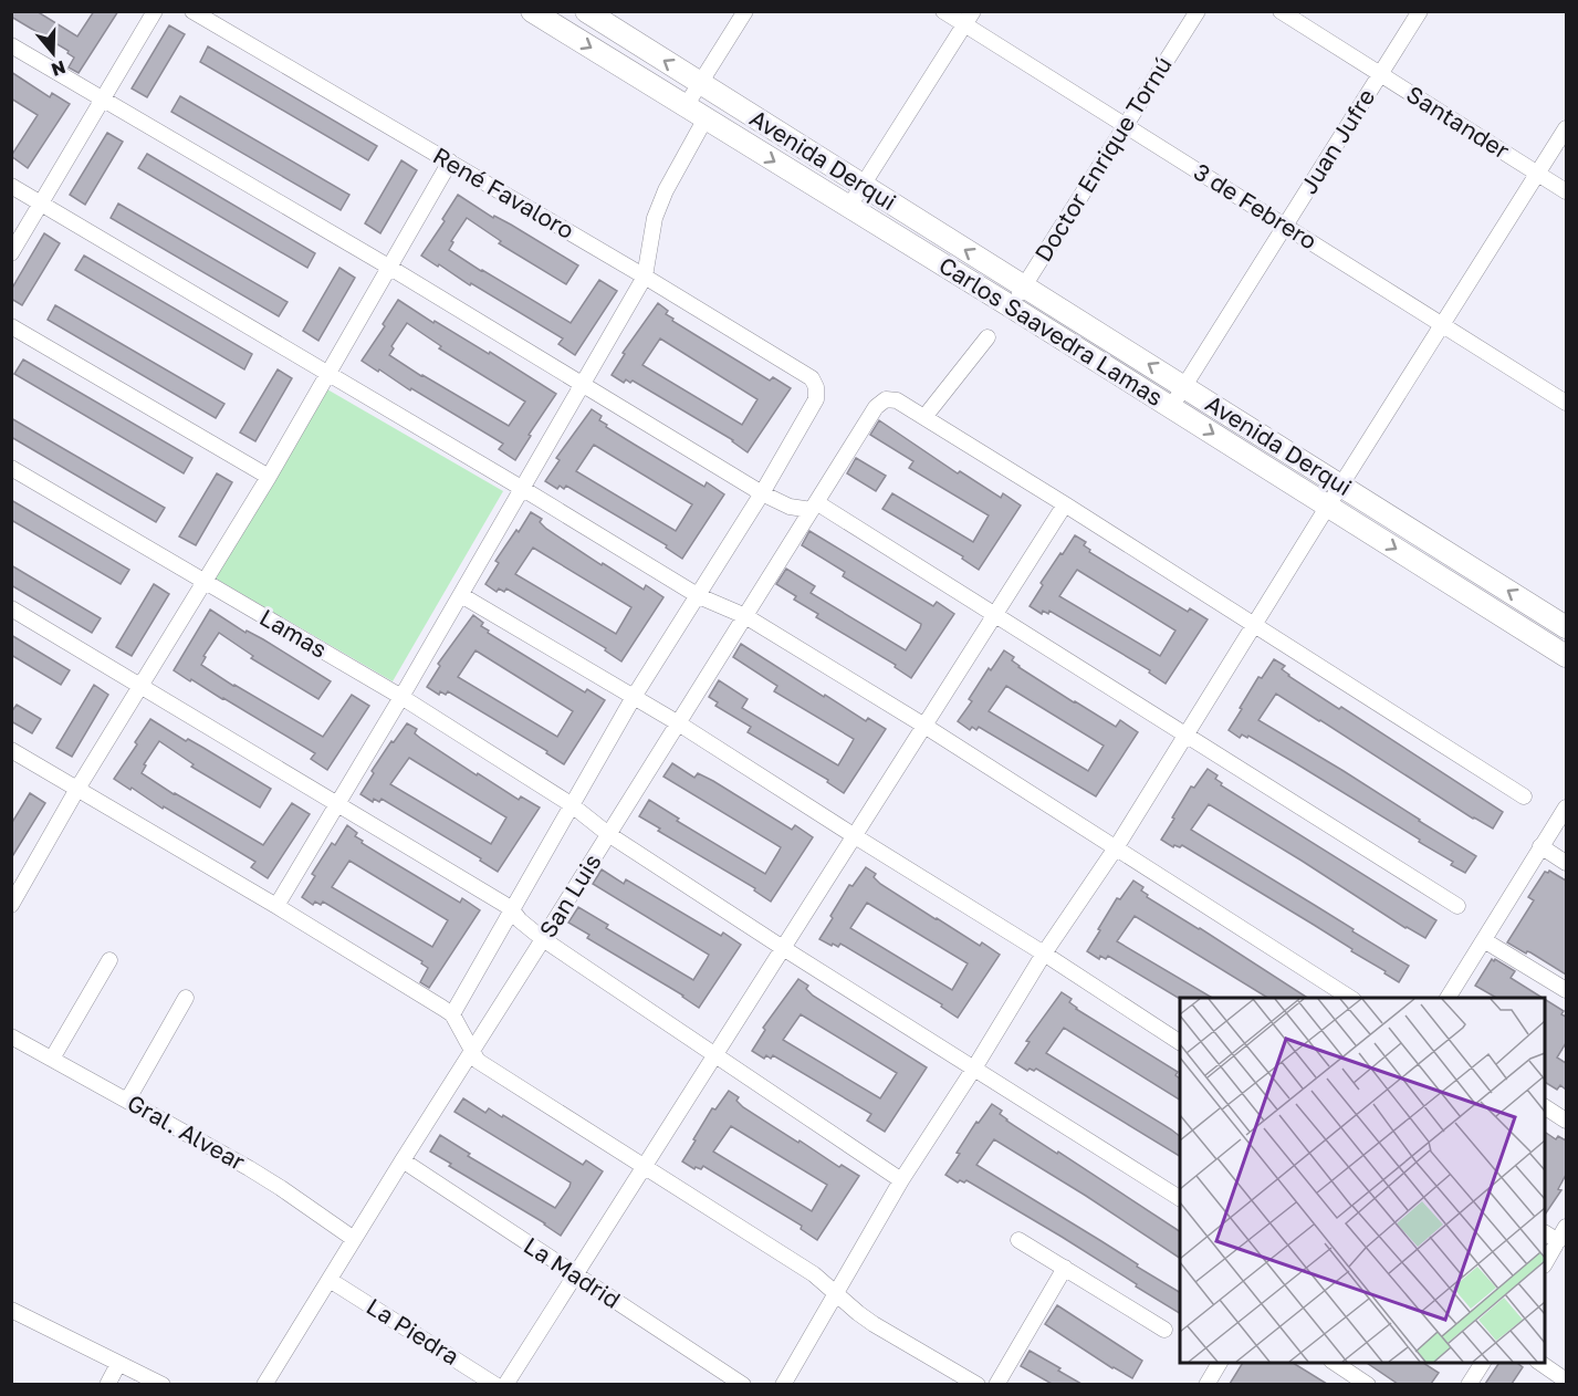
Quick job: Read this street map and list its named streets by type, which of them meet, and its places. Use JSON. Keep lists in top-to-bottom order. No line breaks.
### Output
{"streets":{"main road":["Avenida Derqui","Carlos Saavedra Lamas"],"street":["Santander","Juan Jufre","Doctor Enrique Tornú","René Favaloro","3 de Febrero","Lamas","San Luis","Gral. Alvear","La Madrid","La Piedra"]},"crossings":[["Santander","Juan Jufre"],["Juan Jufre","Avenida Derqui"],["Juan Jufre","3 de Febrero"],["Juan Jufre","Carlos Saavedra Lamas"],["Doctor Enrique Tornú","Avenida Derqui"],["Doctor Enrique Tornú","3 de Febrero"],["Doctor Enrique Tornú","Carlos Saavedra Lamas"],["Lamas","San Luis"],["San Luis","Gral. Alvear"],["San Luis","La Madrid"],["San Luis","La Piedra"]],"one_way":["Avenida Derqui","Carlos Saavedra Lamas"],"north":"bottom"}
